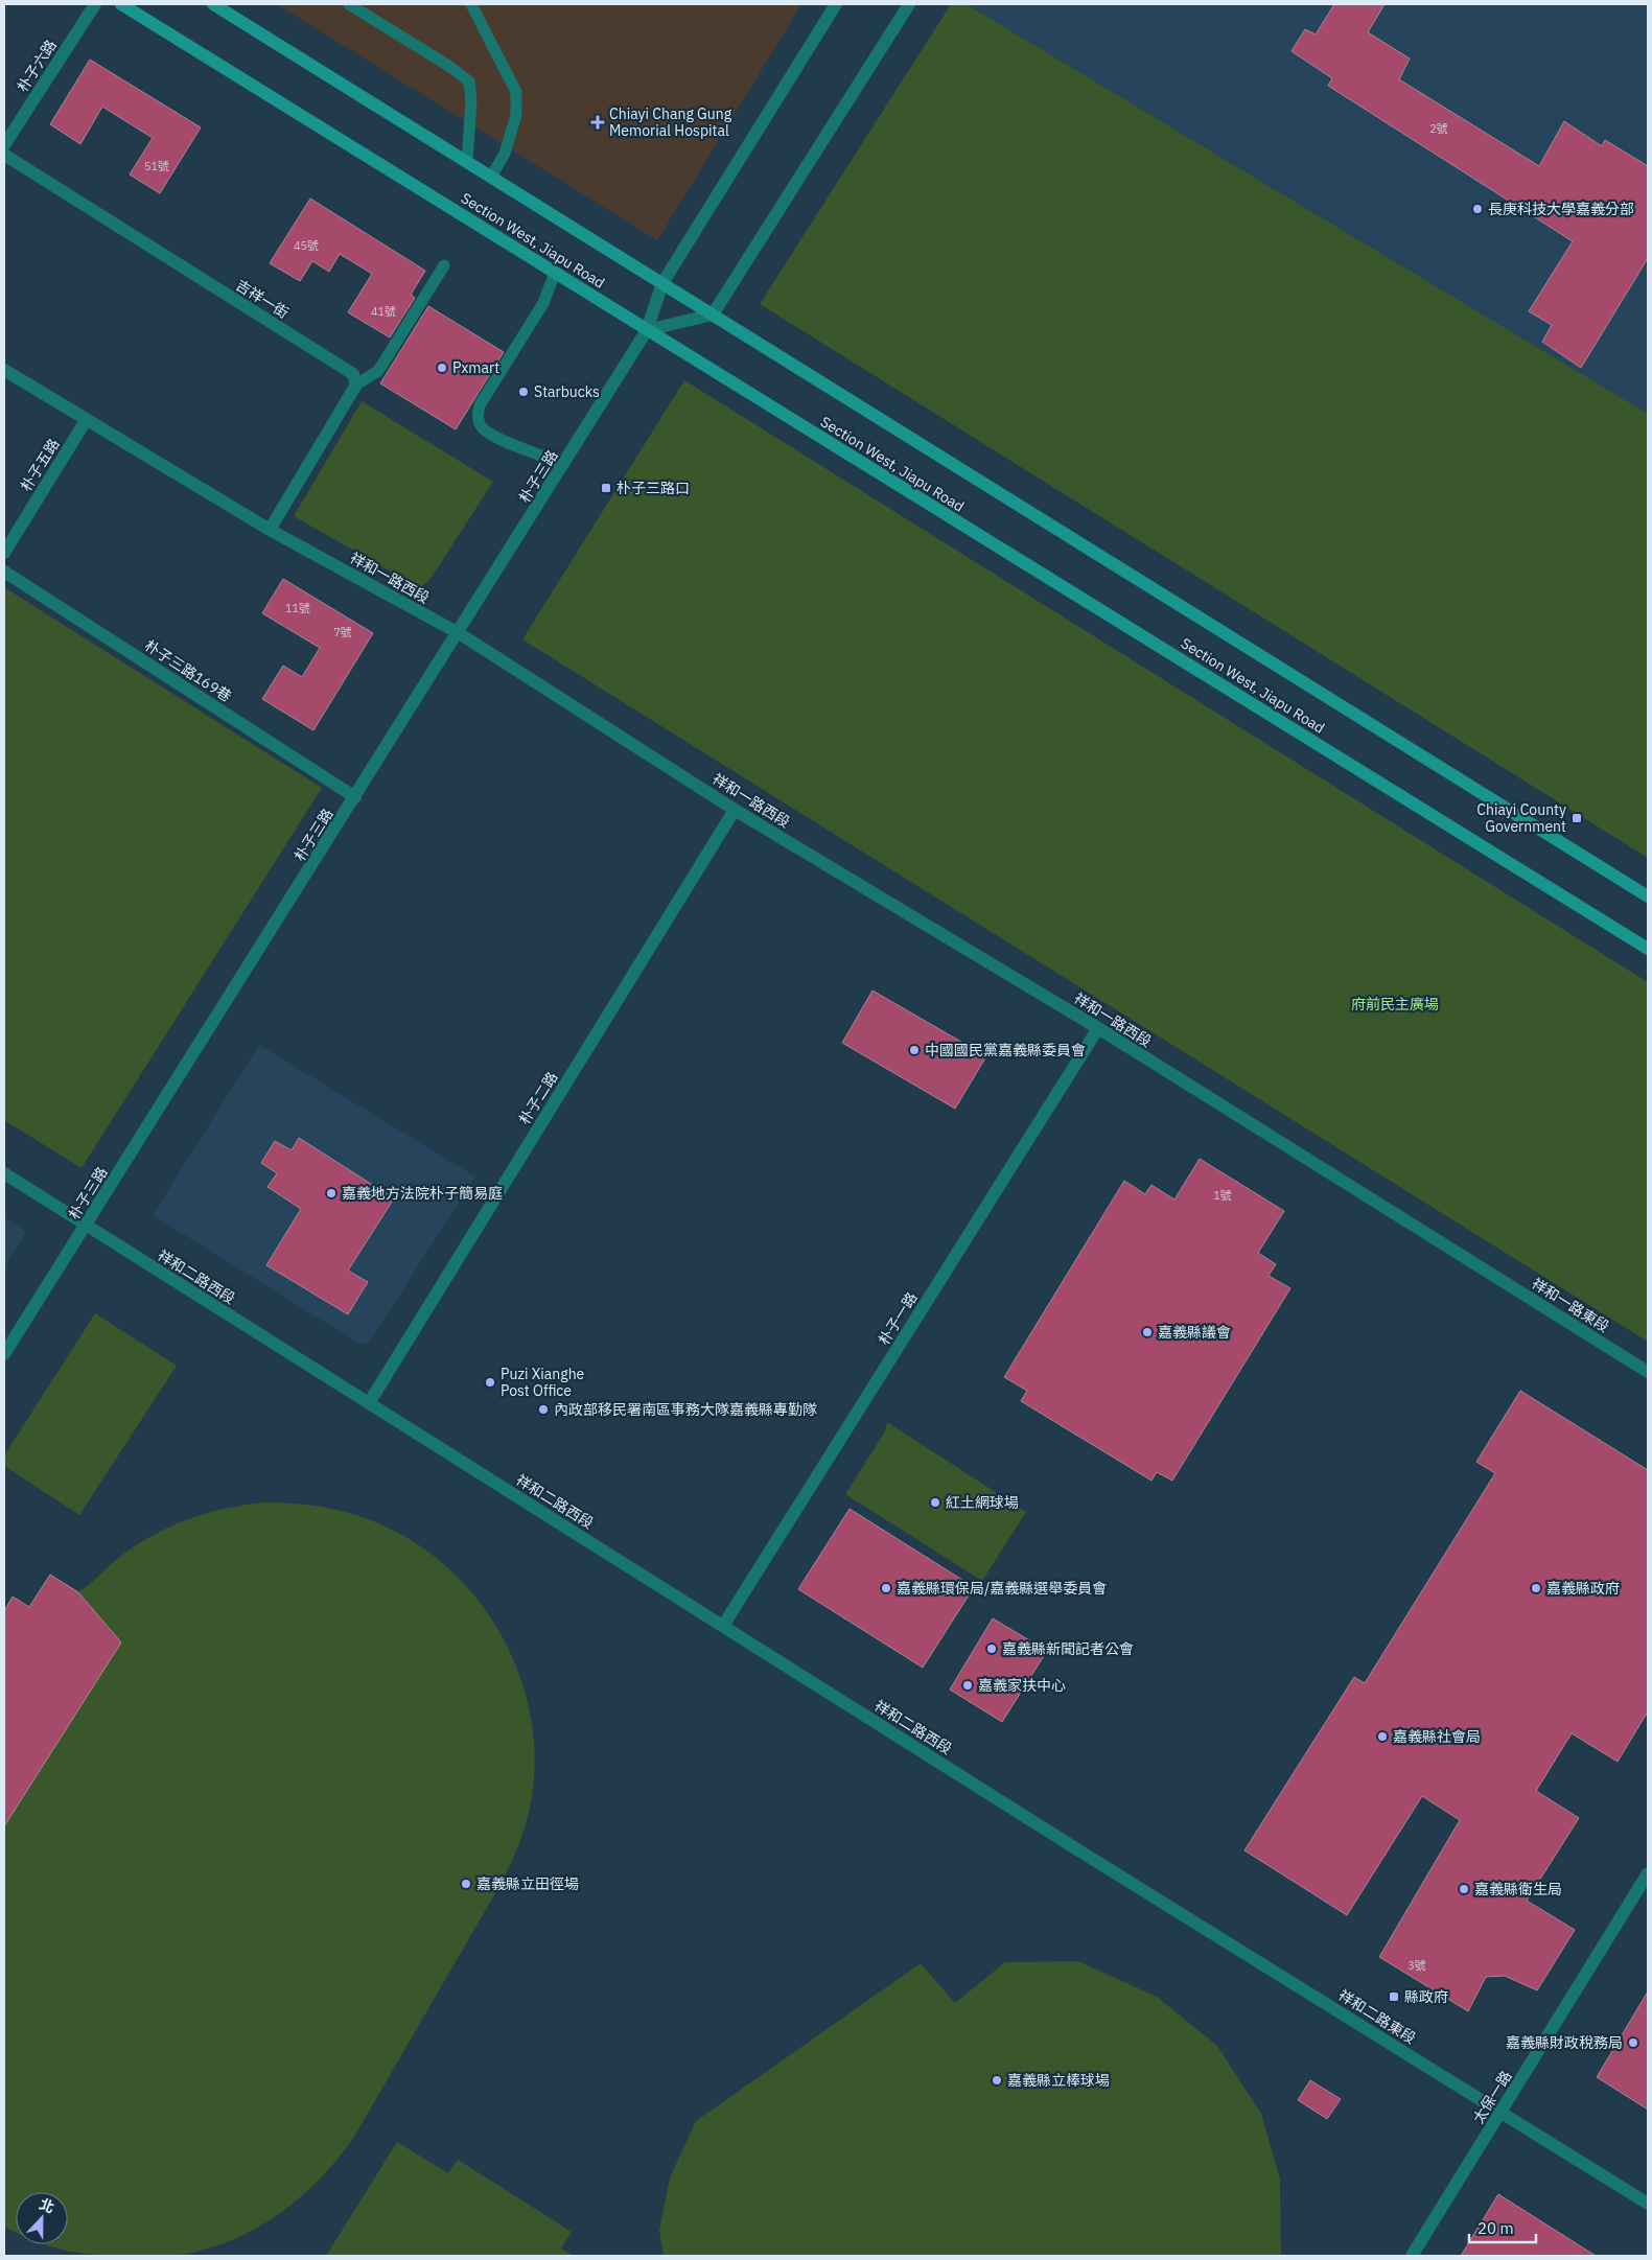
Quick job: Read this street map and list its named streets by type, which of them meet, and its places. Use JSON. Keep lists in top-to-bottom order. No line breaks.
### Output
{"streets":{"main road":["Section West, Jiapu Road"],"street":["朴子六路","吉祥一街","朴子五路","朴子三路","祥和一路西段","朴子三路169巷","朴子二路","祥和二路西段","祥和一路東段","朴子一路","祥和二路東段","太保一路"]},"crossings":[["Section West, Jiapu Road","朴子三路"],["朴子五路","祥和一路西段"],["朴子三路","祥和一路西段"],["朴子三路","朴子三路169巷"],["朴子三路","祥和二路西段"],["祥和一路西段","朴子二路"],["祥和一路西段","祥和一路東段"],["祥和一路西段","朴子一路"],["朴子二路","祥和二路西段"],["祥和二路西段","朴子一路"],["祥和二路西段","祥和二路東段"],["祥和二路東段","太保一路"]],"parks":["府前民主廣場"],"places":{"health":["Chiayi Chang Gung Memorial Hospital"],"other":["長庚科技大學嘉義分部","Pxmart","Starbucks","中國國民黨嘉義縣委員會","嘉義地方法院朴子簡易庭","嘉義縣議會","Puzi Xianghe Post Office","內政部移民署南區事務大隊嘉義縣專勤隊","紅土網球場","嘉義縣環保局/嘉義縣選舉委員會","嘉義縣政府","嘉義縣新聞記者公會","嘉義家扶中心","嘉義縣社會局","嘉義縣立田徑場","嘉義縣衛生局","嘉義縣財政稅務局","嘉義縣立棒球場"],"transit":["朴子三路口","Chiayi County Government","縣政府"]},"house_numbers":["2號","51號","45號","41號","11號","7號","1號","3號"],"scale_bar":"20 m","north":"top"}
